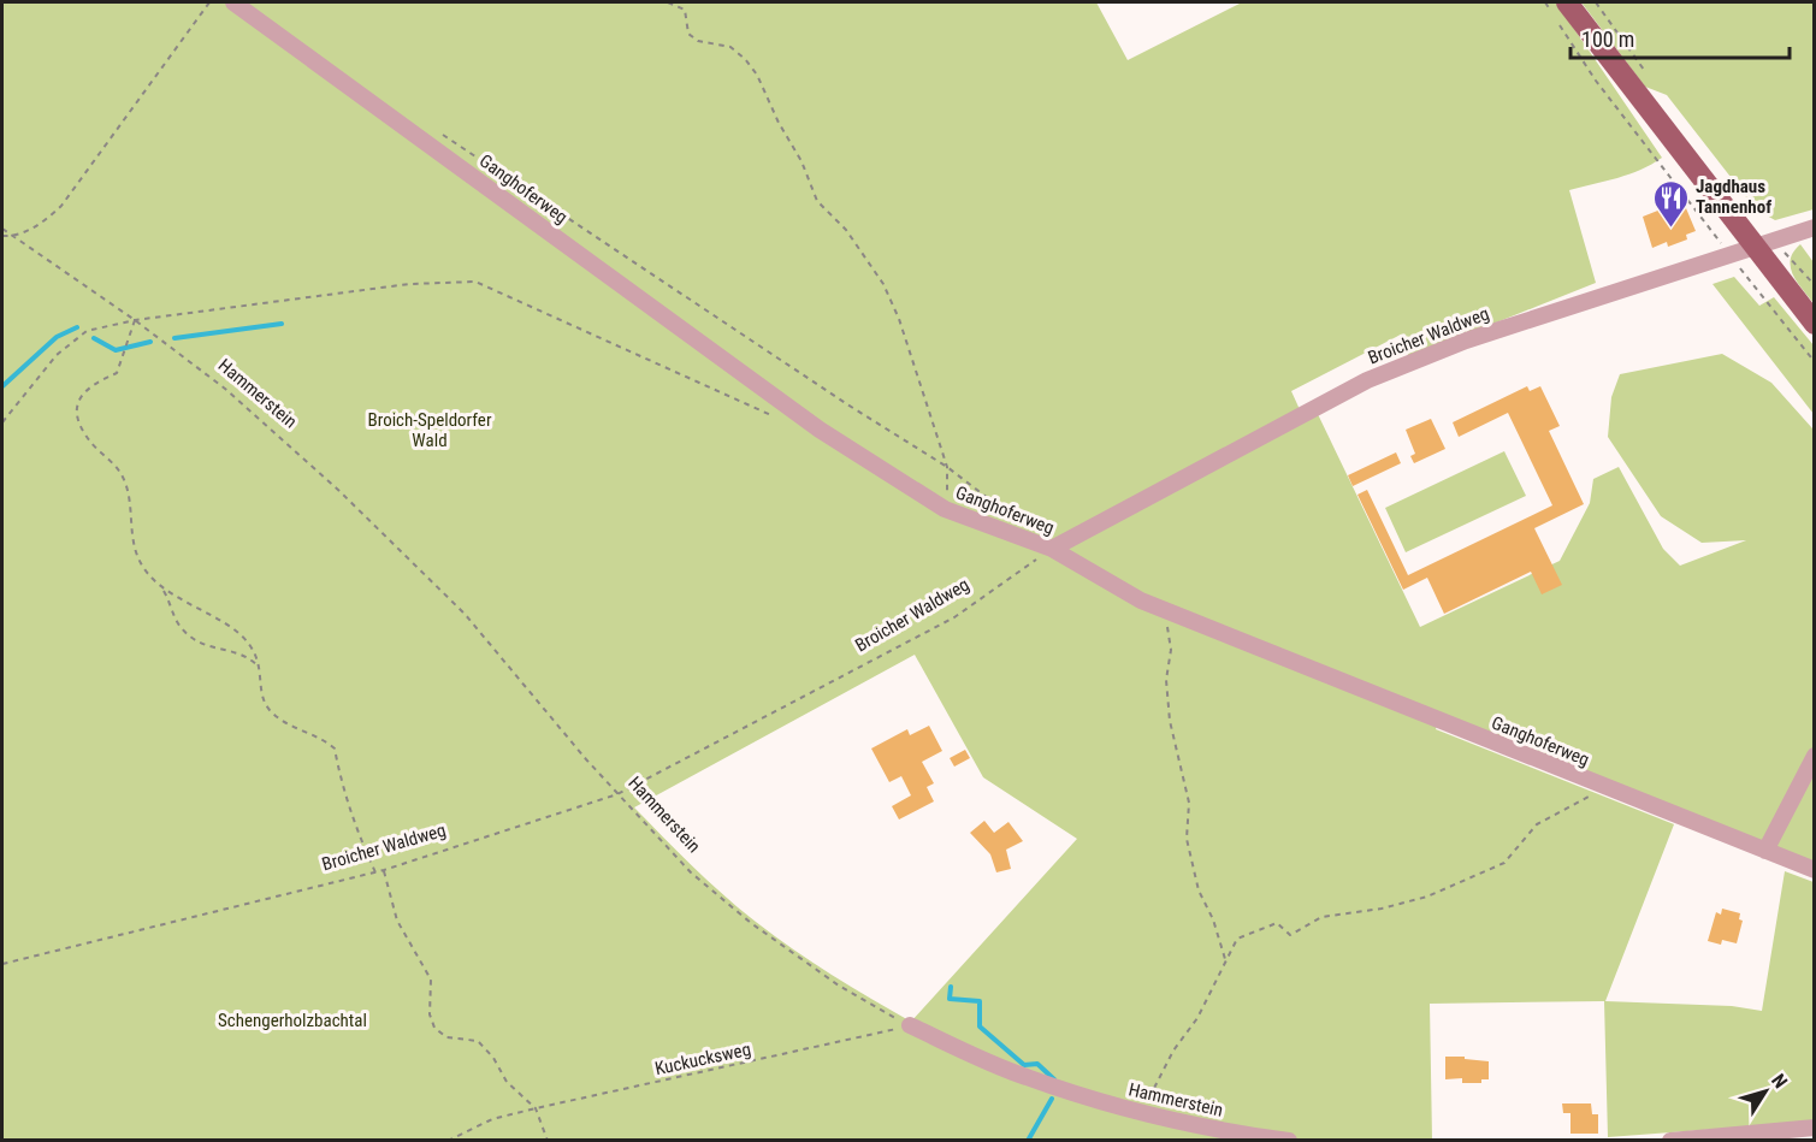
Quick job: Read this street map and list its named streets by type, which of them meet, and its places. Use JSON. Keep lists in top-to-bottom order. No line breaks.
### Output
{"streets":{"street":["Ganghoferweg","Broicher Waldweg","Hammerstein"],"path":["Kuckucksweg"]},"crossings":[["Ganghoferweg","Broicher Waldweg"],["Broicher Waldweg","Hammerstein"],["Hammerstein","Kuckucksweg"]],"parks":["Broich-Speldorfer Wald","Schengerholzbachtal"],"places":{"restaurant":["Jagdhaus Tannenhof"]},"scale_bar":"100 m","north":"top right"}
